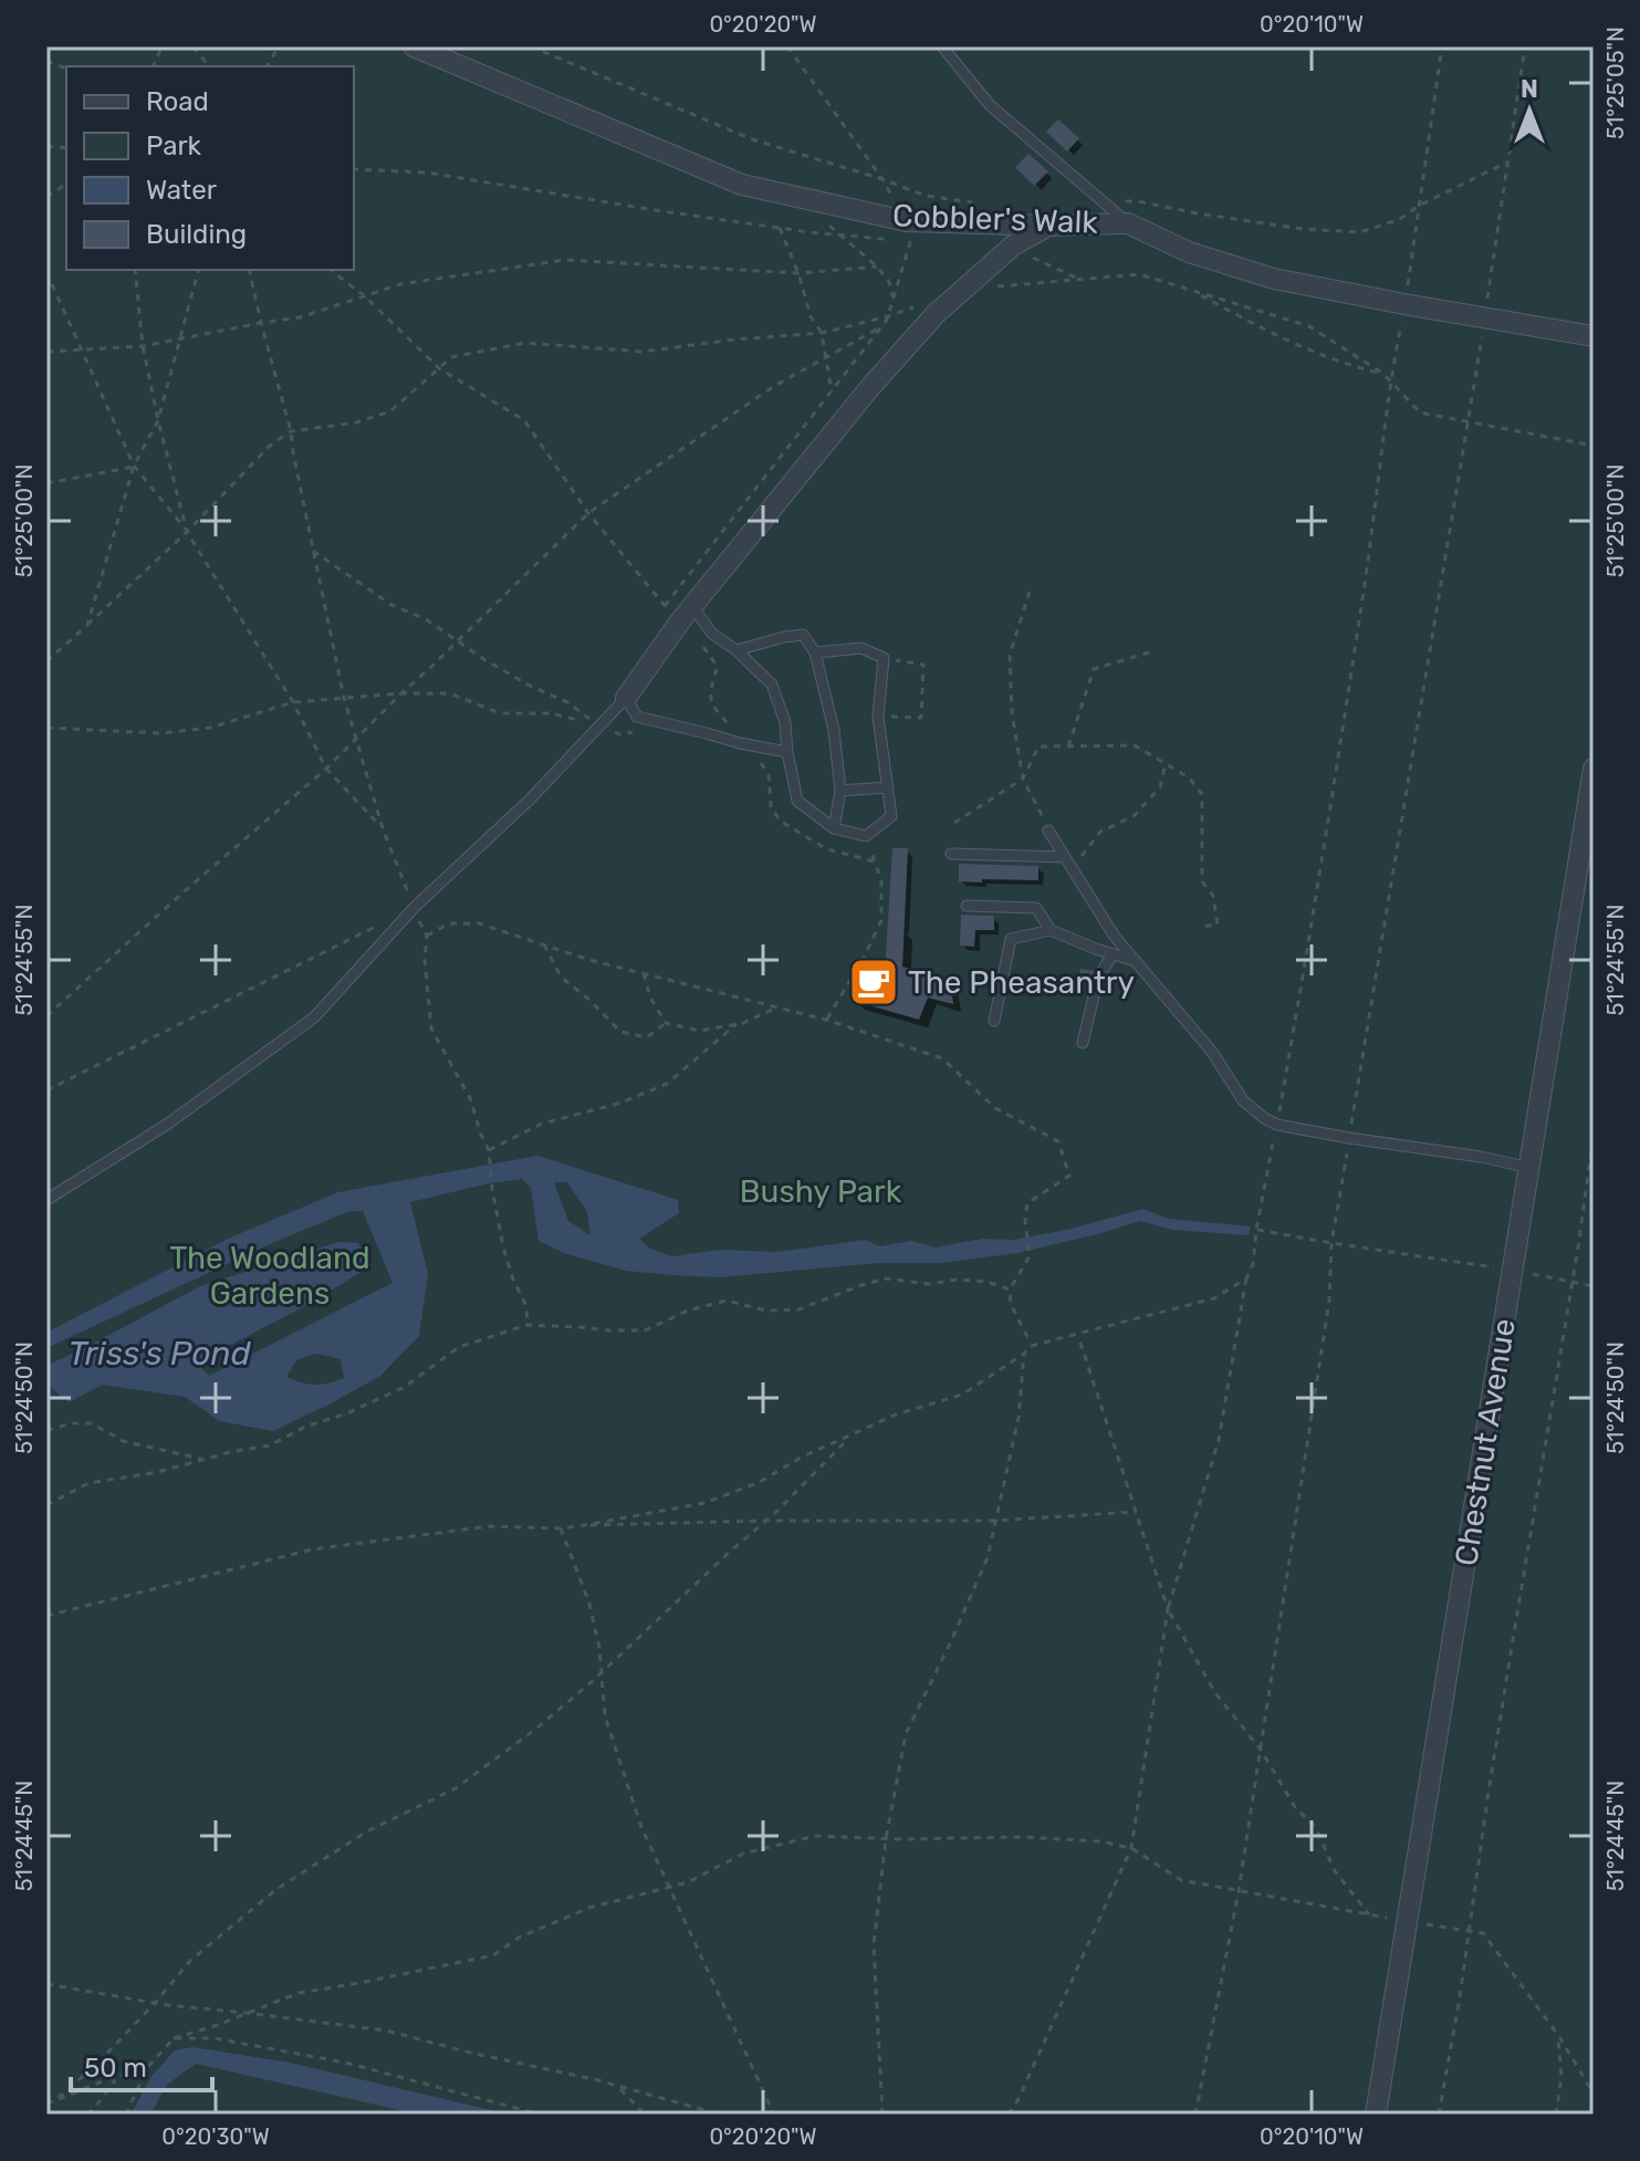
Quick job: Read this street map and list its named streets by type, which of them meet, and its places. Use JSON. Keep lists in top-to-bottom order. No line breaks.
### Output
{"streets":{"street":["Cobbler's Walk","Chestnut Avenue"]},"water":["Triss's Pond"],"parks":["Bushy Park","The Woodland Gardens"],"places":{"cafe":["The Pheasantry"]},"legend":["Road","Park","Water","Building"],"scale_bar":"50 m","north":"top","coordinates":["0°20'20\"W","0°20'10\"W","51°25'05\"N","51°25'00\"N","51°24'55\"N","51°24'50\"N","51°24'45\"N","0°20'30\"W"]}
